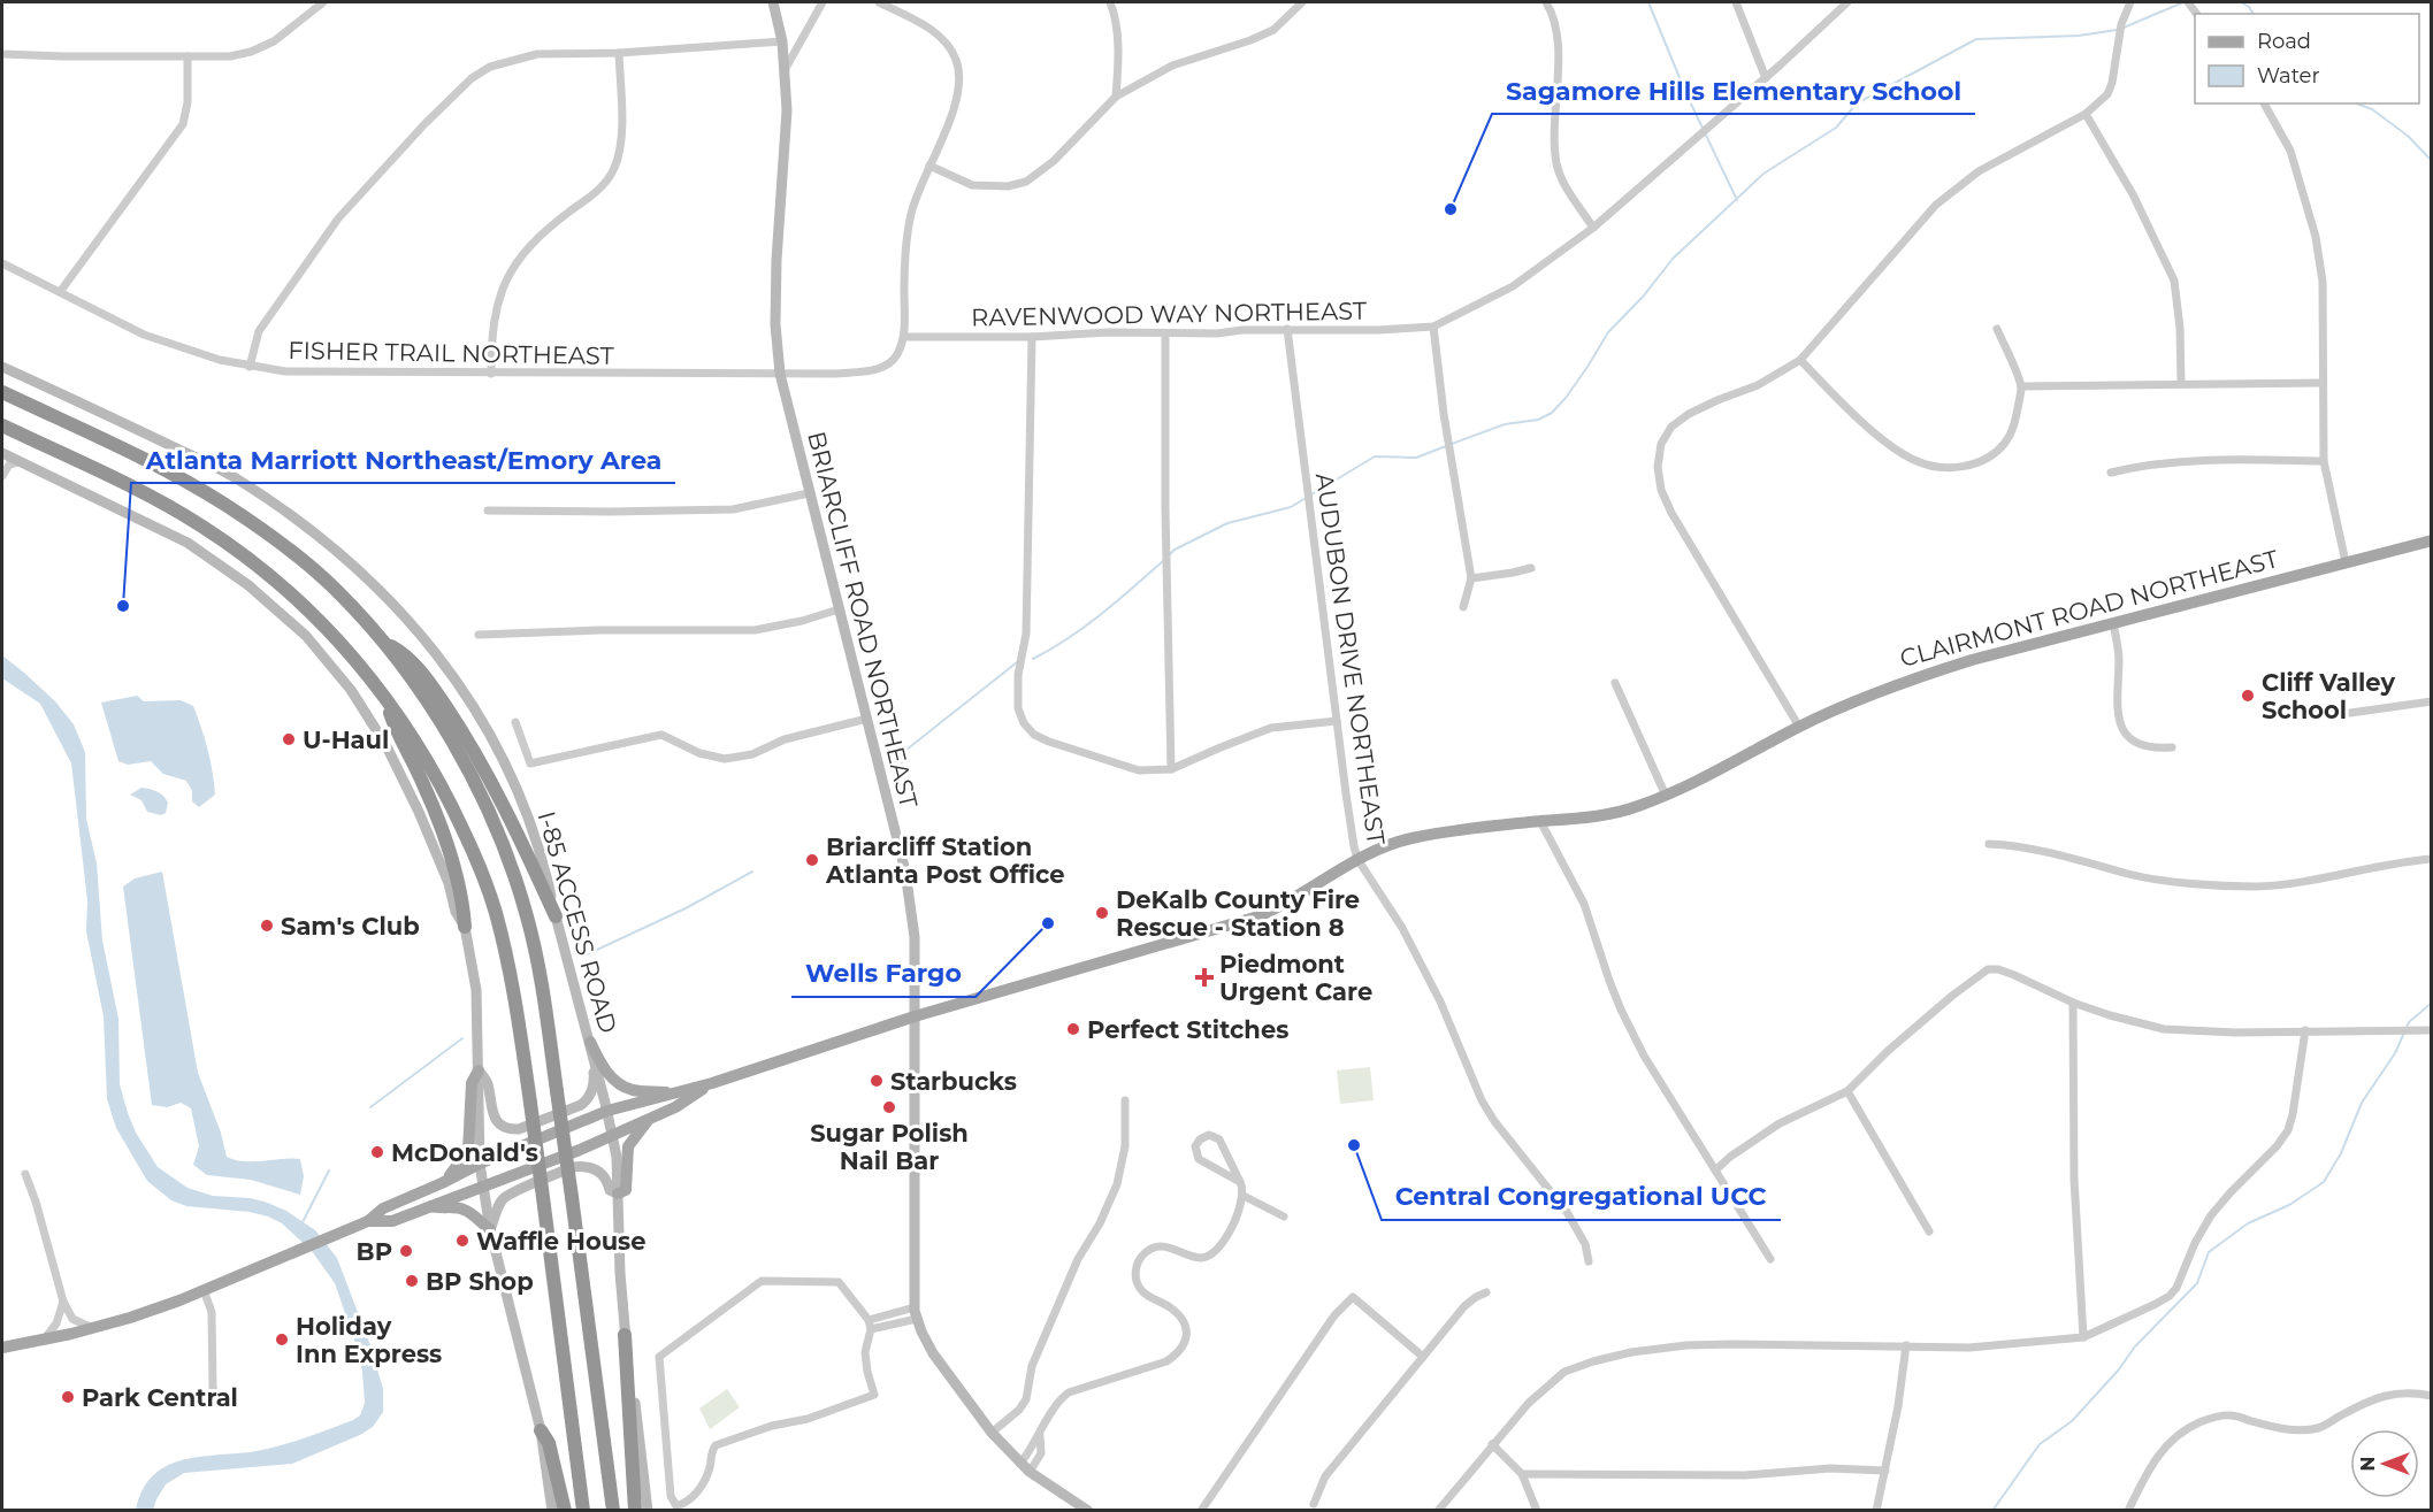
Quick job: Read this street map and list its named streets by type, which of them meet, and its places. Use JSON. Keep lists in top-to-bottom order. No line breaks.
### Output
{"streets":{"main road":["CLAIRMONT ROAD NORTHEAST","BRIARCLIFF ROAD NORTHEAST","I-85 ACCESS ROAD"],"street":["RAVENWOOD WAY NORTHEAST","FISHER TRAIL NORTHEAST","AUDUBON DRIVE NORTHEAST"]},"crossings":[["RAVENWOOD WAY NORTHEAST","FISHER TRAIL NORTHEAST"],["RAVENWOOD WAY NORTHEAST","AUDUBON DRIVE NORTHEAST"],["FISHER TRAIL NORTHEAST","BRIARCLIFF ROAD NORTHEAST"],["CLAIRMONT ROAD NORTHEAST","BRIARCLIFF ROAD NORTHEAST"],["CLAIRMONT ROAD NORTHEAST","AUDUBON DRIVE NORTHEAST"],["CLAIRMONT ROAD NORTHEAST","I-85 ACCESS ROAD"]],"places":{"other":["Sagamore Hills Elementary School","Atlanta Marriott Northeast/Emory Area","Cliff Valley School","U-Haul","Briarcliff Station Atlanta Post Office","DeKalb County Fire Rescue - Station 8","Wells Fargo","Sam's Club","Perfect Stitches","Starbucks","Sugar Polish Nail Bar","Central Congregational UCC","McDonald's","Waffle House","BP","BP Shop","Holiday Inn Express","Park Central"],"health":["Piedmont Urgent Care"]},"legend":["Road","Water"],"north":"left"}
